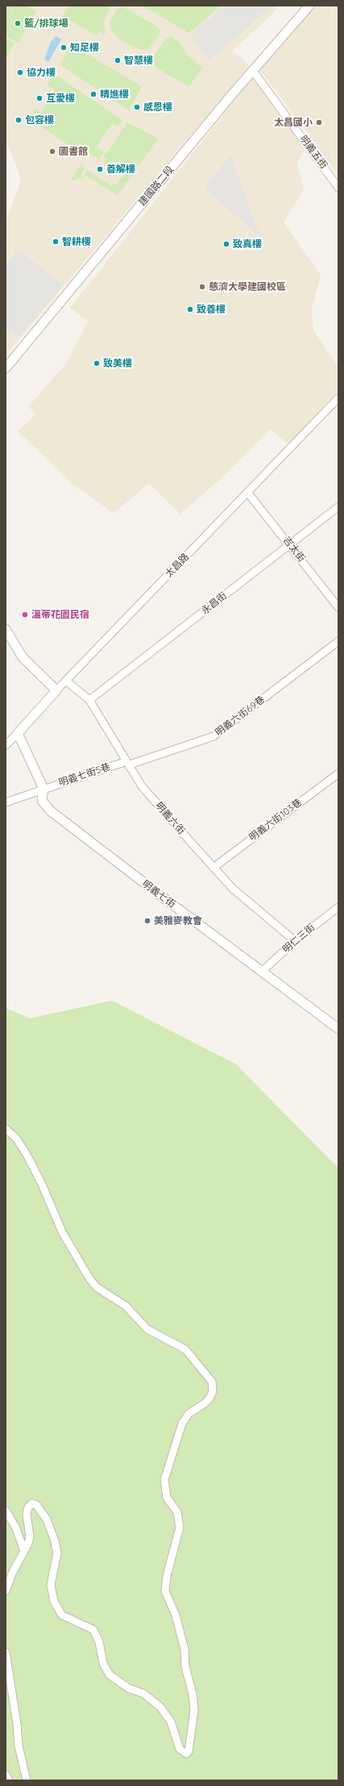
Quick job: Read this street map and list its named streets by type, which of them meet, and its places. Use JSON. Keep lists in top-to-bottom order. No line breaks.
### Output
{"streets":{"street":["明義五街","建國路二段","吉太街","太昌路","永昌街","明義六街69巷","明義七街5巷","明義六街","明義六街103巷","明義七街","明仁三街"]},"crossings":[["明義五街","建國路二段"],["吉太街","太昌路"],["吉太街","永昌街"],["太昌路","明義六街"],["太昌路","明義七街"],["永昌街","明義六街"],["明義六街69巷","明義七街5巷"],["明義六街69巷","明義六街"],["明義七街5巷","明義六街"],["明義七街5巷","明義七街"],["明義六街","明義六街103巷"],["明義六街","明仁三街"],["明義七街","明仁三街"]],"places":["籃/排球場","知足樓","智慧樓","協力樓","精進樓","互愛樓","感恩樓","包容樓","太昌國小","圖書館","善解樓","智耕樓","致真樓","慈濟大學建國校區","致善樓","致美樓","溫蒂花園民宿","美雅麥教會"]}
